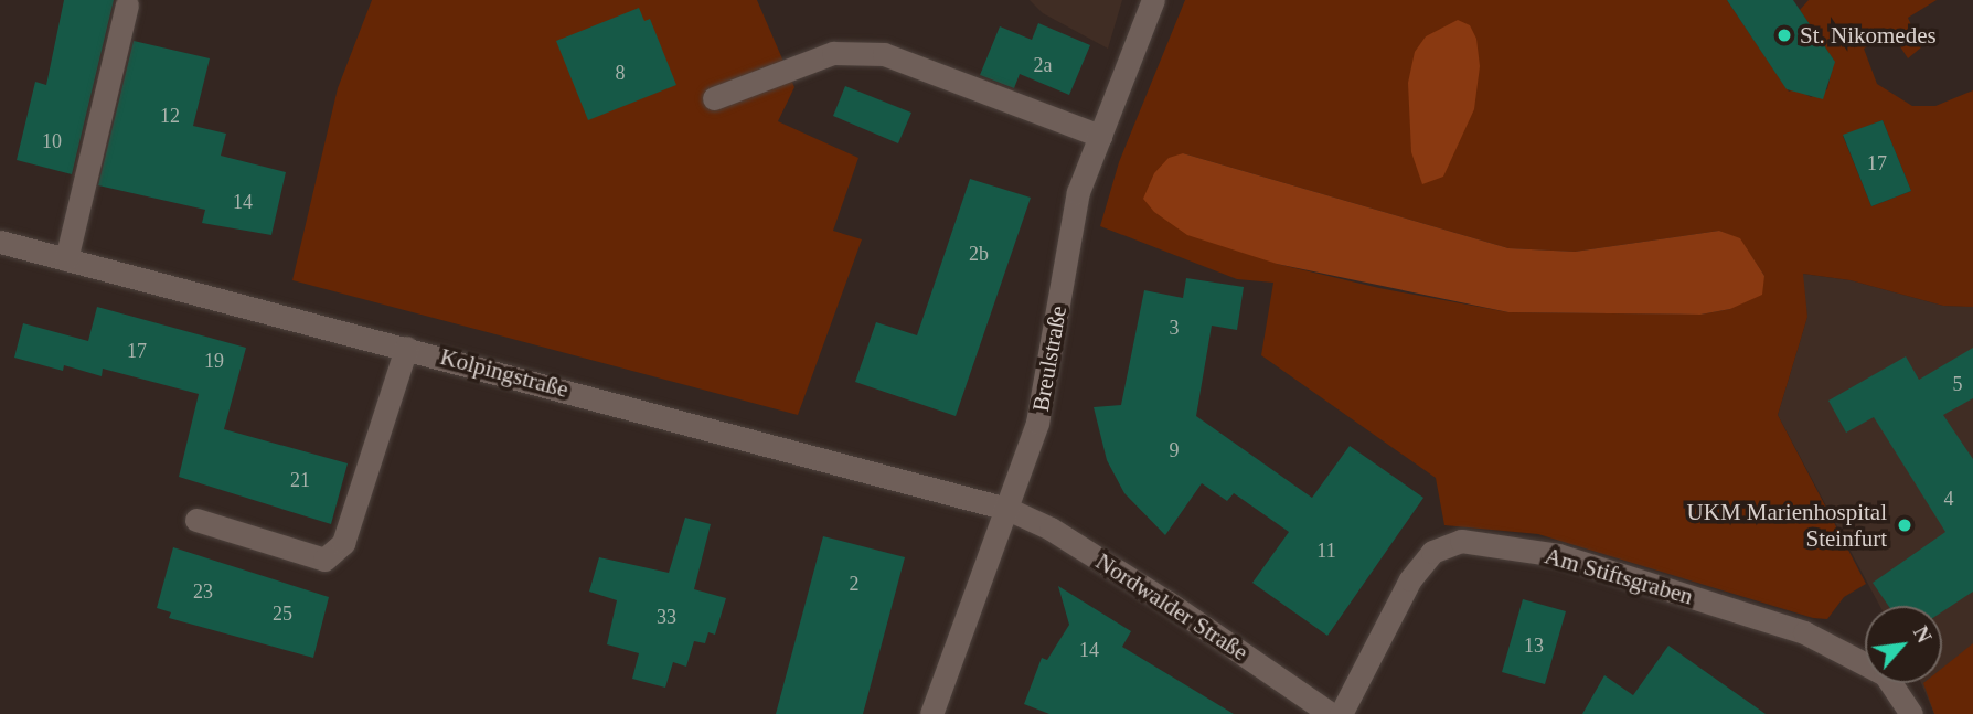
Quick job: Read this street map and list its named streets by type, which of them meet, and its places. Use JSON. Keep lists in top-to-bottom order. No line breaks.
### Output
{"streets":{"street":["Breulstraße","Kolpingstraße","Am Stiftsgraben","Nordwalder Straße"]},"crossings":[["Breulstraße","Kolpingstraße"],["Breulstraße","Nordwalder Straße"],["Kolpingstraße","Nordwalder Straße"]],"places":["St. Nikomedes","UKM Marienhospital Steinfurt"],"house_numbers":["2a","8","12","10","17","14","2b","3","17","19","5","9","21","4","11","2","23","25","33","13","14"],"north":"top right"}
